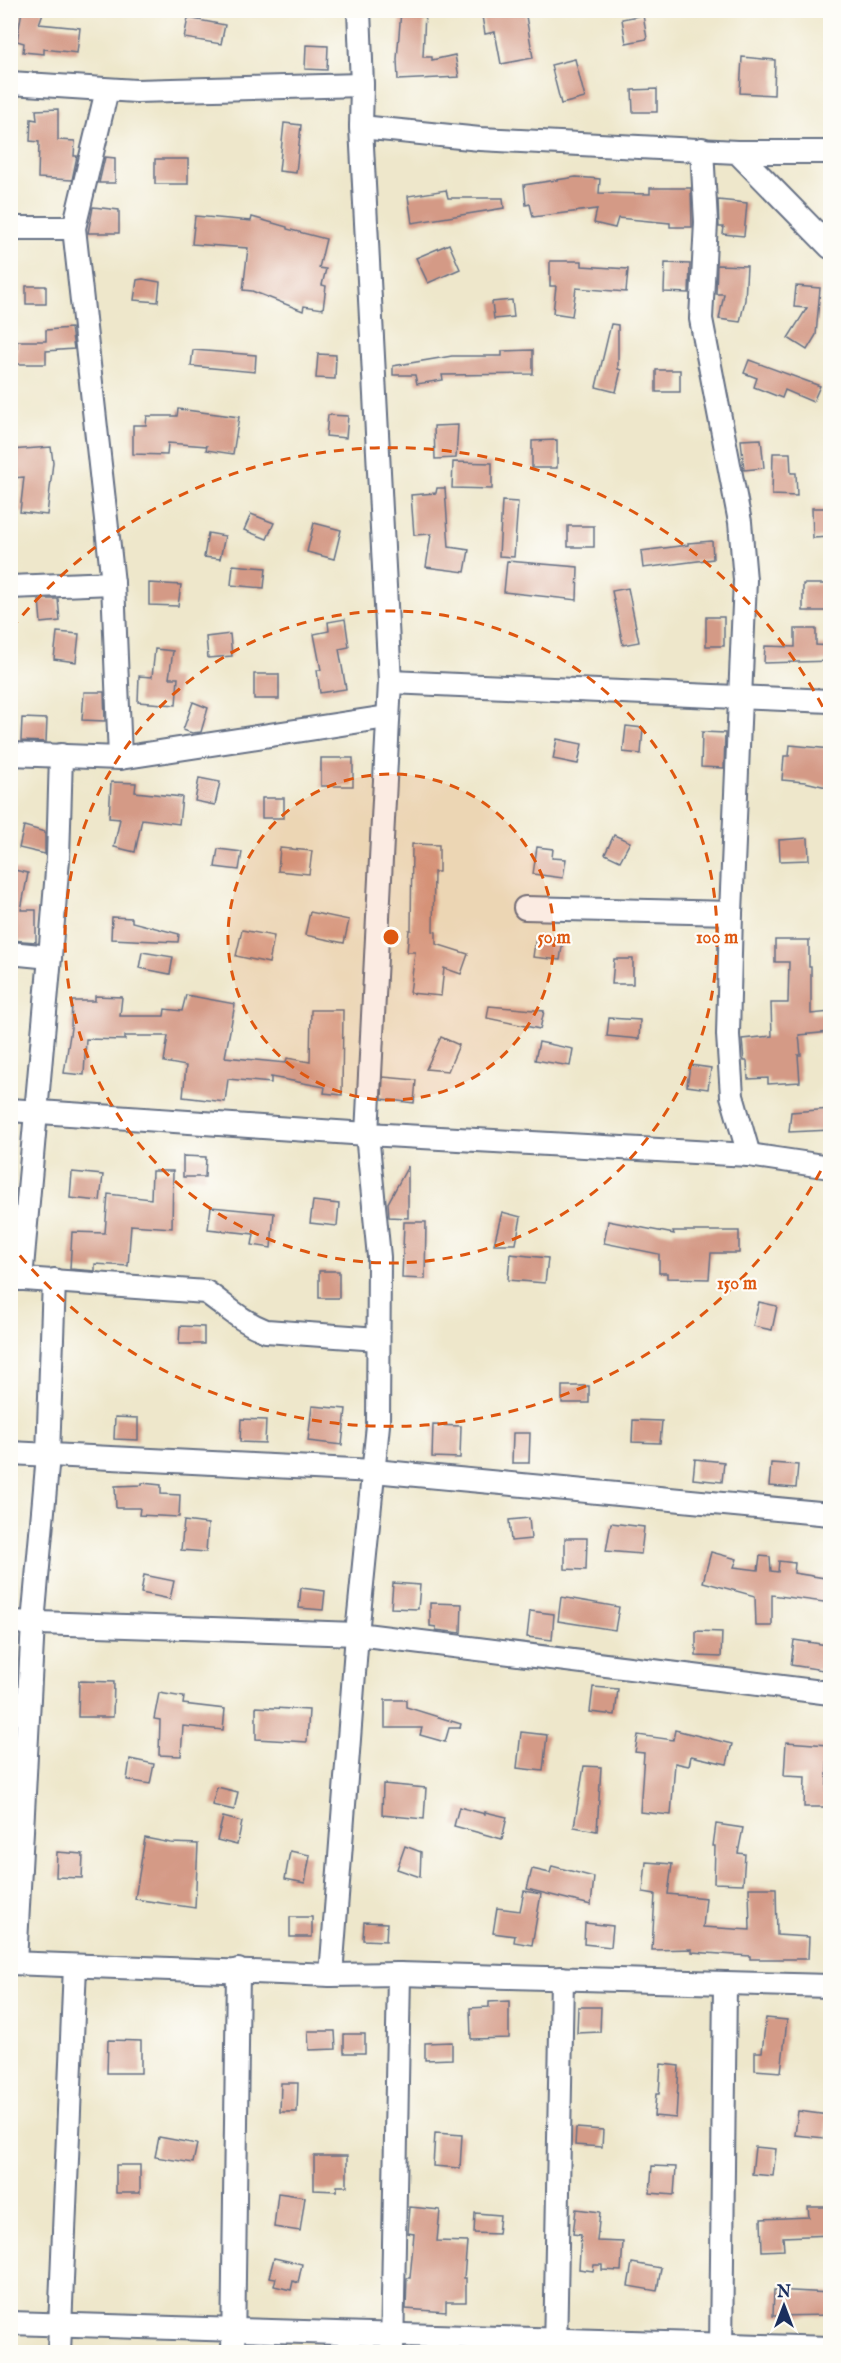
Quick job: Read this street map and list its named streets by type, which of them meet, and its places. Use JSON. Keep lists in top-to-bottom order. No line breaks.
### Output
{"north":"top","rings":["50 m","100 m","150 m"]}
